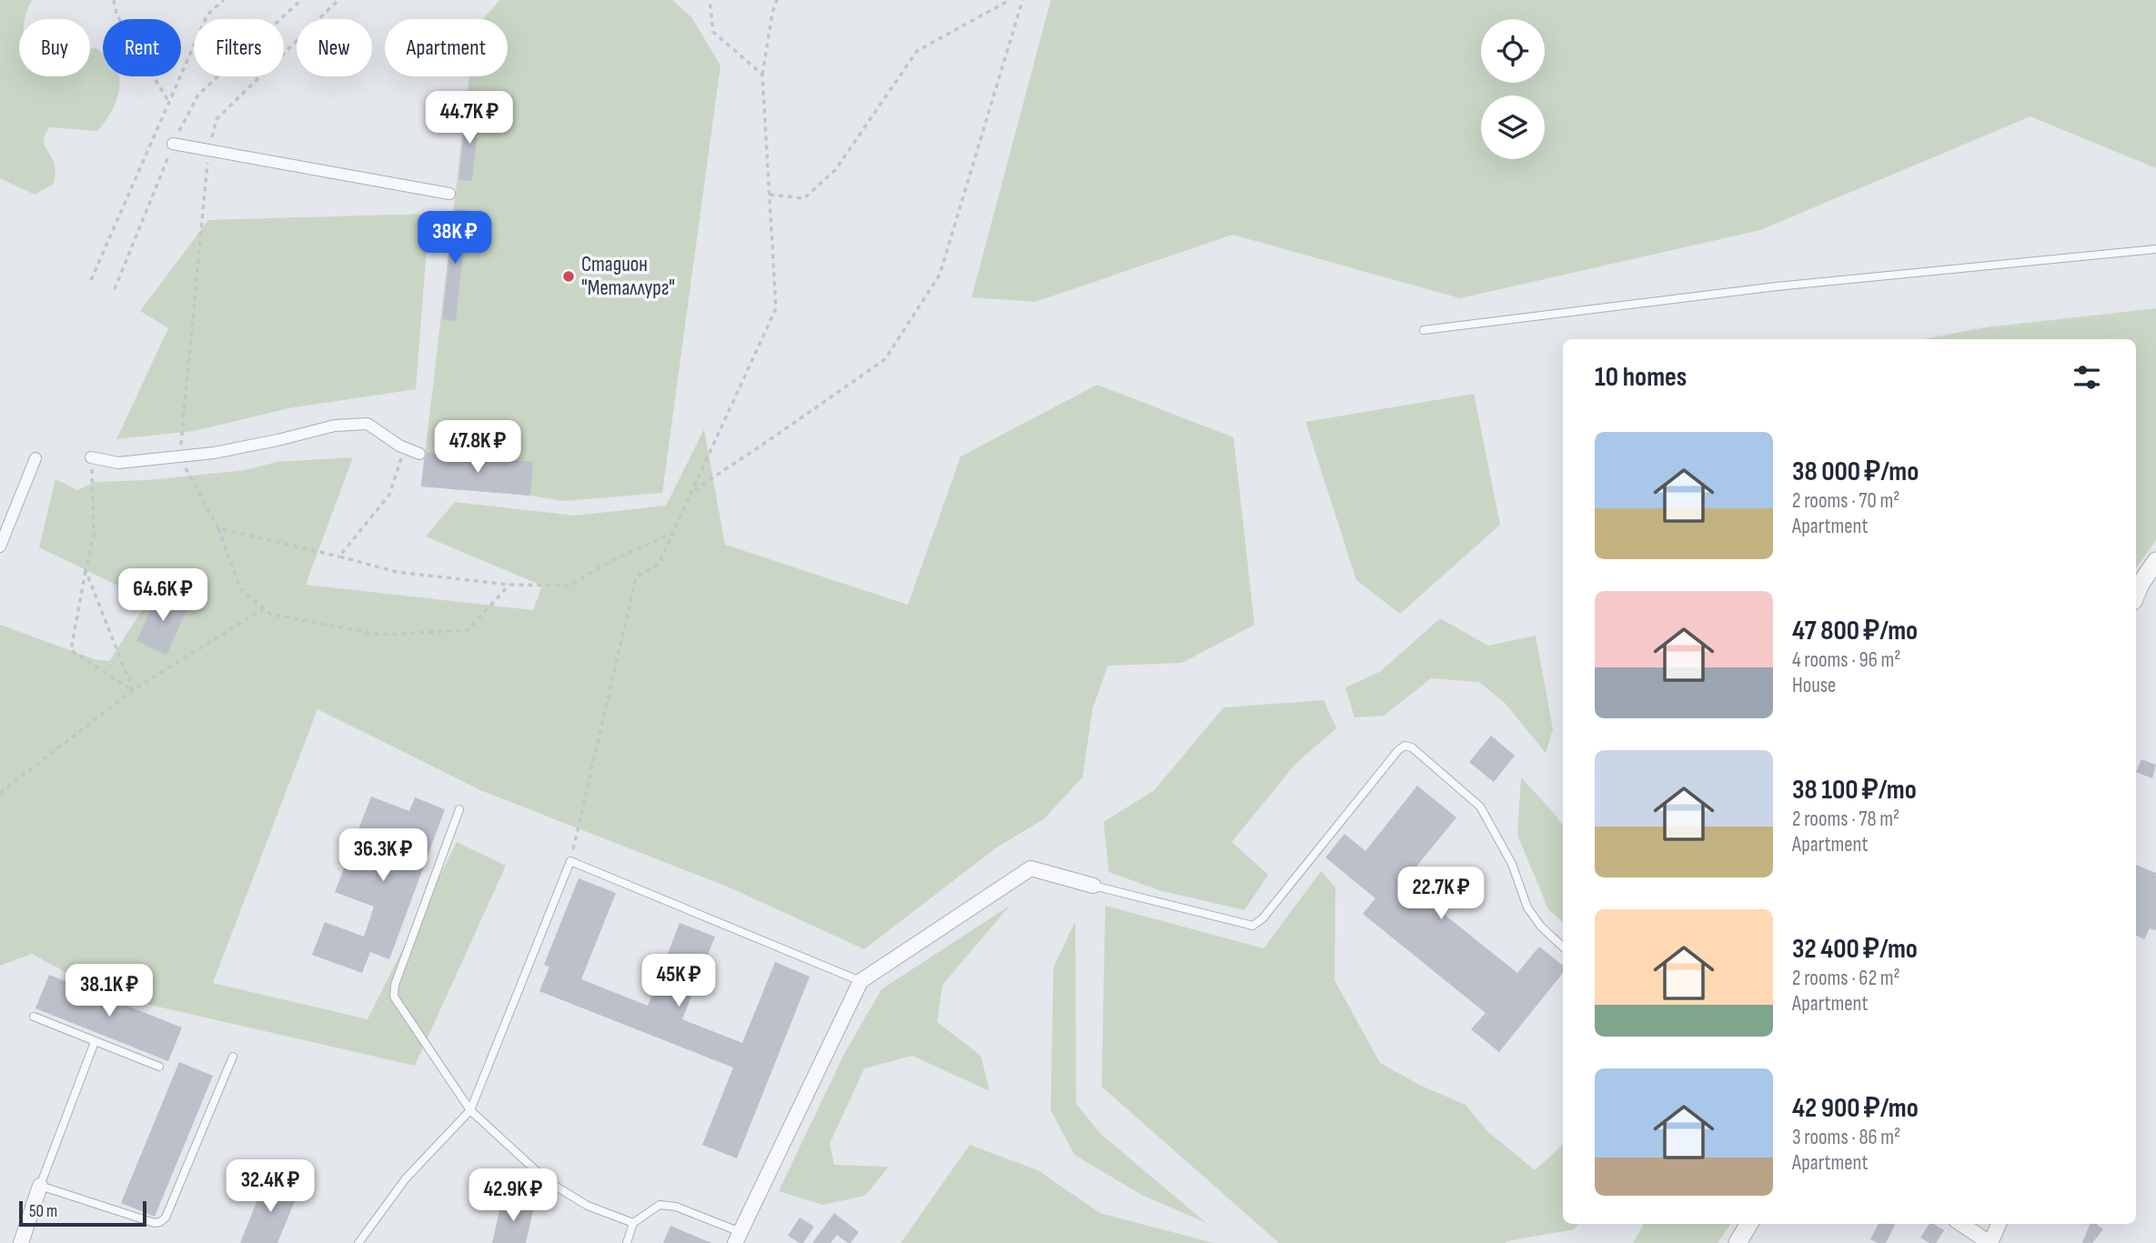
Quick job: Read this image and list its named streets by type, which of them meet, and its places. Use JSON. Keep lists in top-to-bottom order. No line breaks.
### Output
{"places":["Стадион \"Металлург\""],"scale_bar":"50 m","page":{"chip":["Buy","Rent","Filters","New","Apartment"],"price":["44.7K ₽","38K ₽","47.8K ₽","64.6K ₽","36.3K ₽","22.7K ₽","45K ₽","38.1K ₽","32.4K ₽","42.9K ₽"],"heading":"10 homes","list":[{"name":"38 000 ₽/mo","note":"2 rooms · 70 m² · Apartment"},{"name":"47 800 ₽/mo","note":"4 rooms · 96 m² · House"},{"name":"38 100 ₽/mo","note":"2 rooms · 78 m² · Apartment"},{"name":"32 400 ₽/mo","note":"2 rooms · 62 m² · Apartment"},{"name":"42 900 ₽/mo","note":"3 rooms · 86 m² · Apartment"}],"scale":"50 m"}}
